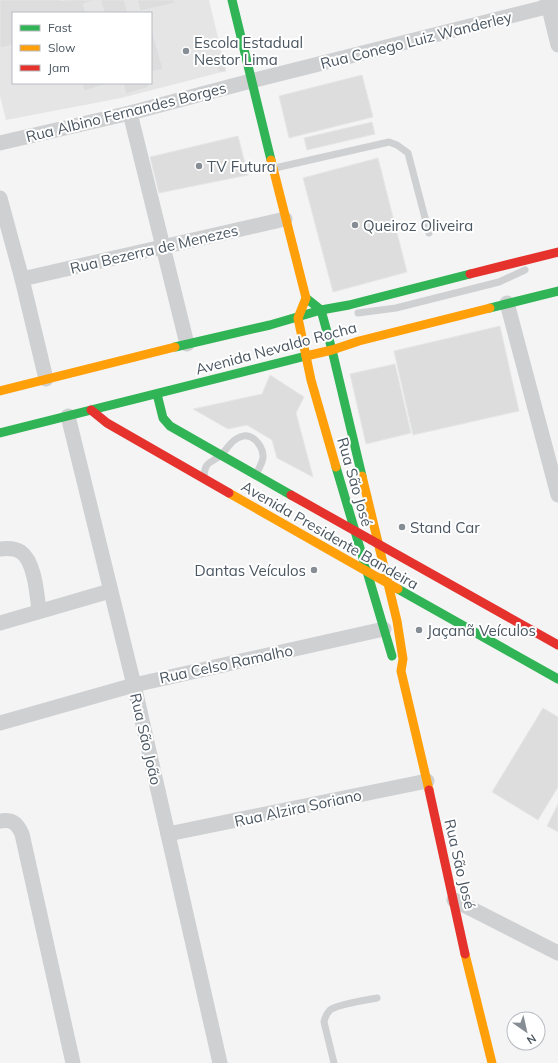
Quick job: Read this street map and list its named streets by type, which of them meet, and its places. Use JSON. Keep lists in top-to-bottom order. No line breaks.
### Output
{"streets":{"main road":["Avenida Nevaldo Rocha","Rua São José","Avenida Presidente Bandeira"],"street":["Rua Conego Luiz Wanderley","Rua Albino Fernandes Borges","Rua Bezerra de Menezes","Rua Celso Ramalho","Rua São João","Rua Alzira Soriano"]},"crossings":[["Rua Conego Luiz Wanderley","Rua Albino Fernandes Borges"],["Avenida Nevaldo Rocha","Rua São José"],["Avenida Nevaldo Rocha","Avenida Presidente Bandeira"],["Avenida Nevaldo Rocha","Rua São João"],["Rua São José","Avenida Presidente Bandeira"],["Rua São José","Rua Celso Ramalho"],["Rua São José","Rua Alzira Soriano"],["Rua Celso Ramalho","Rua São João"],["Rua São João","Rua Alzira Soriano"]],"places":["Escola Estadual Nestor Lima","TV Futura","Queiroz Oliveira","Stand Car","Dantas Veículos","Jaçanã Veículos"],"legend":["Fast","Slow","Jam"],"north":"bottom right"}
